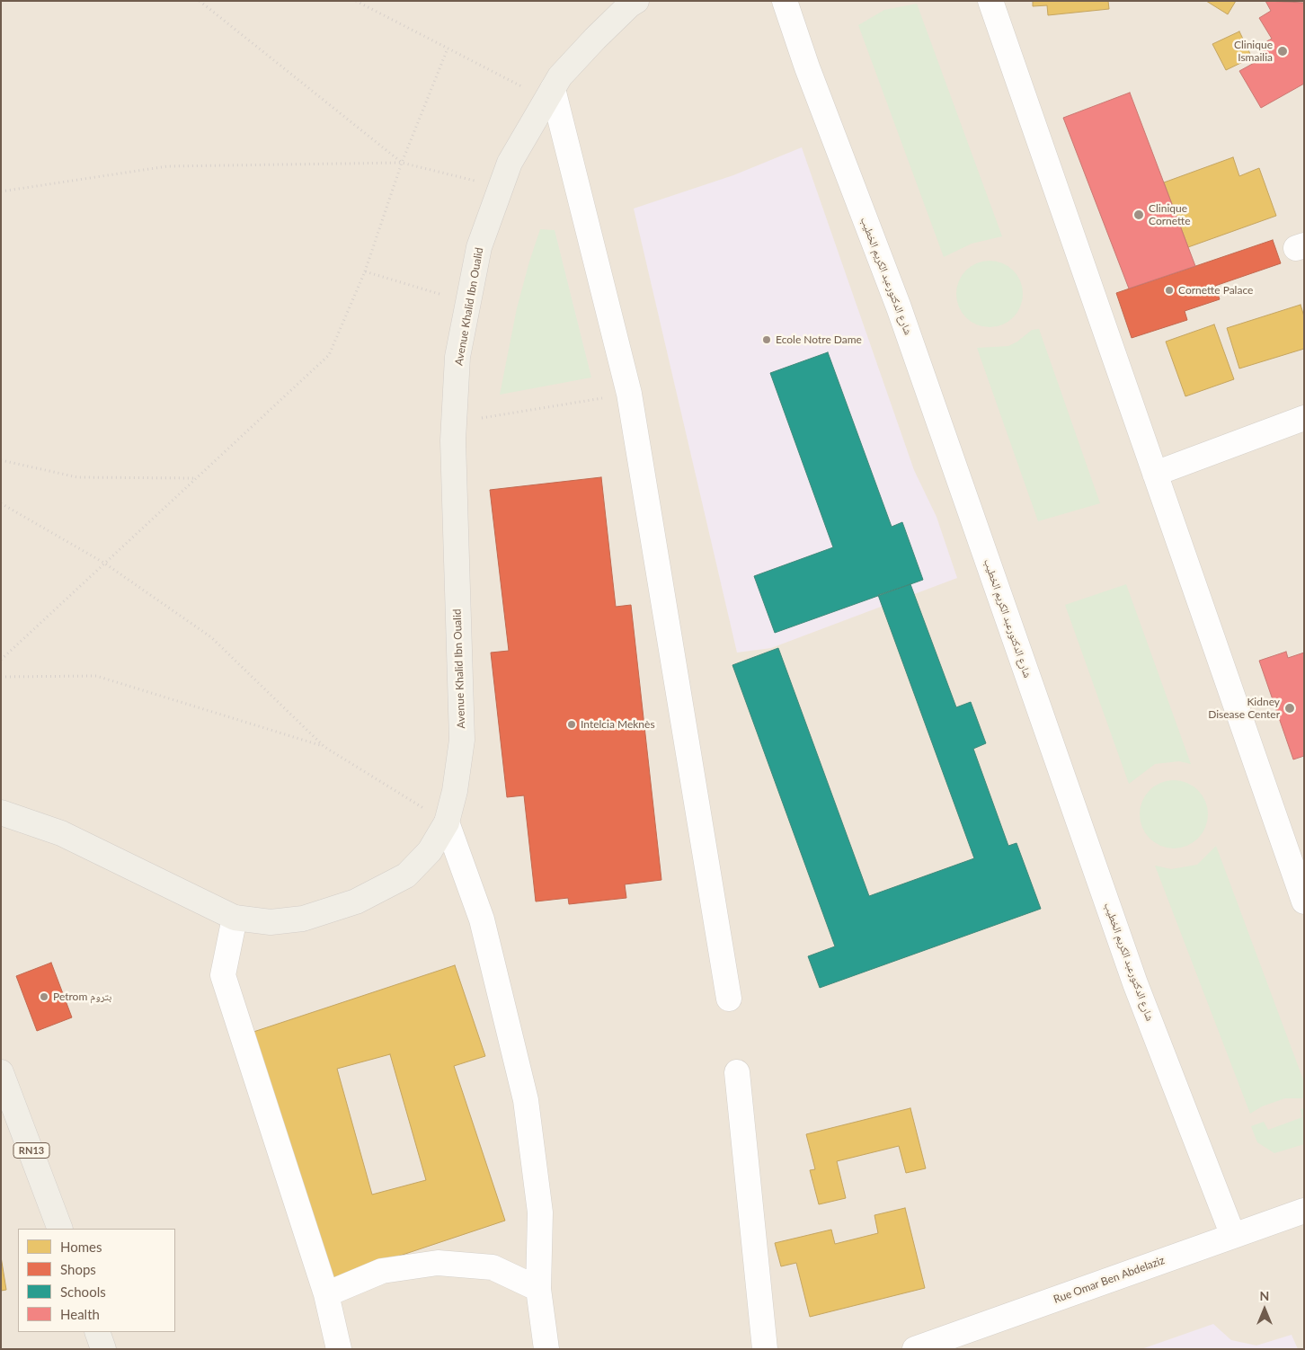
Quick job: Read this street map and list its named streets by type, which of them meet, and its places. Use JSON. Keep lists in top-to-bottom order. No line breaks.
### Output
{"streets":{"main road":["Avenue Khalid Ibn Oualid","RN13"],"street":["شارع الدكتورعبد الكريم الخطيب","Rue Omar Ben Abdelaziz"]},"crossings":[["شارع الدكتورعبد الكريم الخطيب","Rue Omar Ben Abdelaziz"]],"places":["Clinique Ismailia","Clinique Cornette","Cornette Palace","Ecole Notre Dame","Kidney Disease Center","Intelcia Meknès","Petrom بتروم"],"legend":["Homes","Shops","Schools","Health"],"north":"top"}
